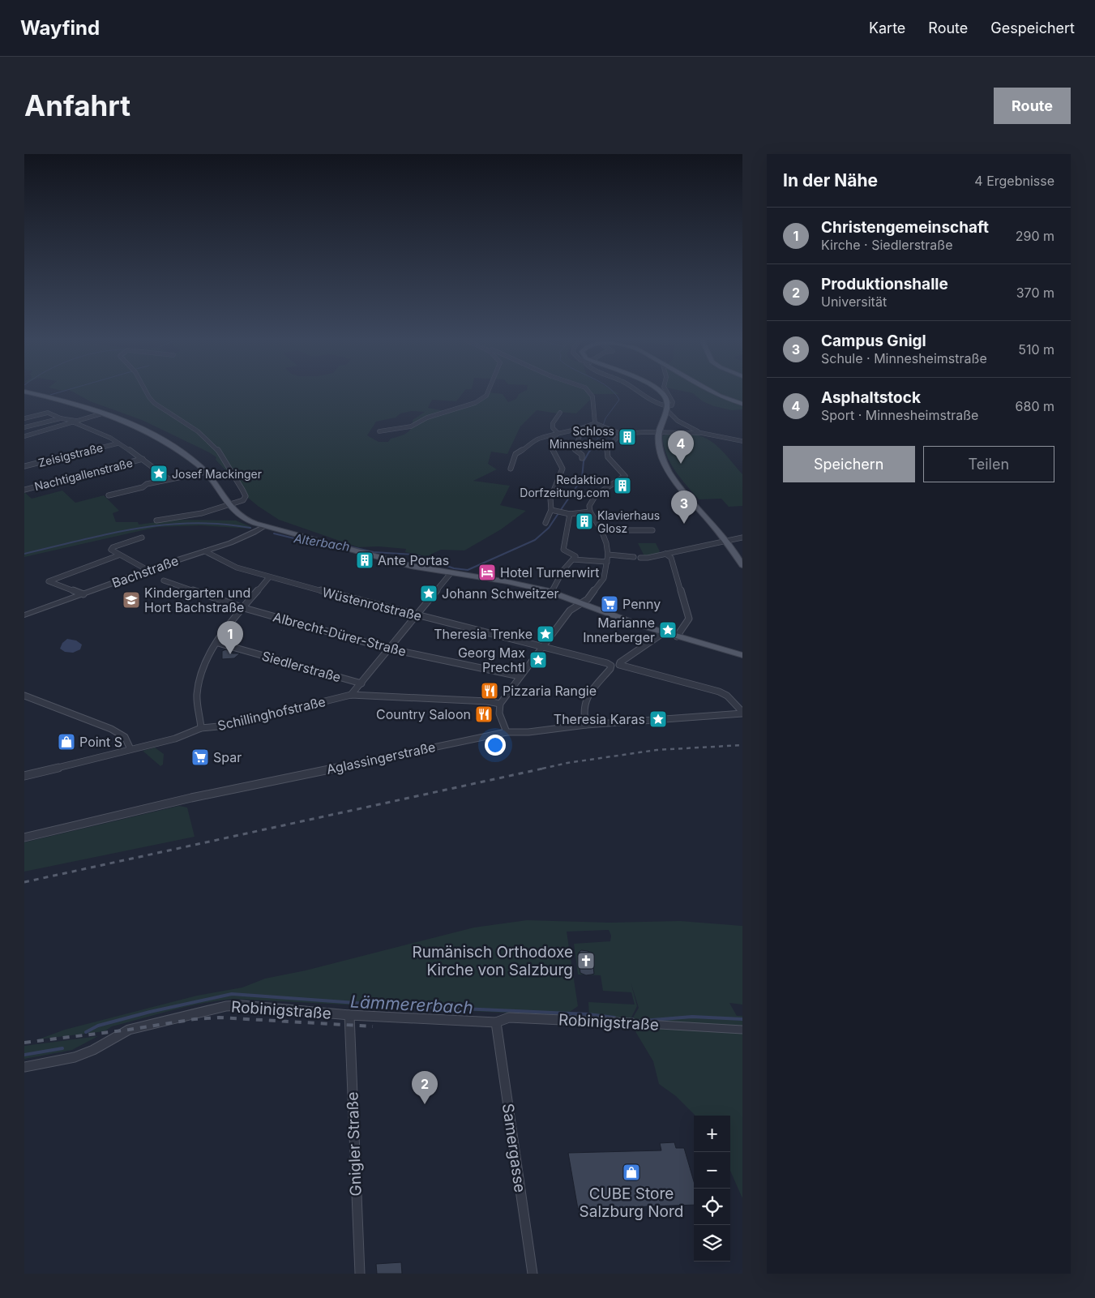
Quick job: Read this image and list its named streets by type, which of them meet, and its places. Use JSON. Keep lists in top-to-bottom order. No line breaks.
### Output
{"streets":{"street":["Zeisigstraße","Nachtigallenstraße","Bachstraße","Wüstenrotstraße","Albrecht-Dürer-Straße","Siedlerstraße","Schillinghofstraße","Aglassingerstraße","Robinigstraße","Gnigler Straße","Samergasse"]},"crossings":[["Bachstraße","Wüstenrotstraße"],["Wüstenrotstraße","Aglassingerstraße"],["Robinigstraße","Gnigler Straße"],["Robinigstraße","Samergasse"]],"water":["Alterbach","Lämmererbach"],"places":{"building":["Schloss Minnesheim","Redaktion Dorfzeitung.com","Klavierhaus Glosz","Ante Portas"],"place":["Josef Mackinger","Johann Schweitzer","Marianne Innerberger","Theresia Trenke","Georg Max Prechtl","Theresia Karas"],"hotel":["Hotel Turnerwirt"],"school or university":["Kindergarten und Hort Bachstraße"],"supermarket":["Penny","Spar"],"restaurant":["Pizzaria Rangie","Country Saloon"],"shop":["Point S","CUBE Store Salzburg Nord"],"church":["Rumänisch Orthodoxe Kirche von Salzburg"]},"page":{"header":"Wayfind","nav":["Karte","Route","Gespeichert"],"buttons":["Route",["Speichern","Teilen"]],"title":"Anfahrt","heading":["In der Nähe","4 Ergebnisse"],"list":[{"mark":"1","name":"Christengemeinschaft","note":"Kirche · Siedlerstraße","value":"290 m"},{"mark":"2","name":"Produktionshalle","note":"Universität","value":"370 m"},{"mark":"3","name":"Campus Gnigl","note":"Schule · Minnesheimstraße","value":"510 m"},{"mark":"4","name":"Asphaltstock","note":"Sport · Minnesheimstraße","value":"680 m"}],"pins":["4","3","1","2"],"map_buttons":["+","−"]}}
